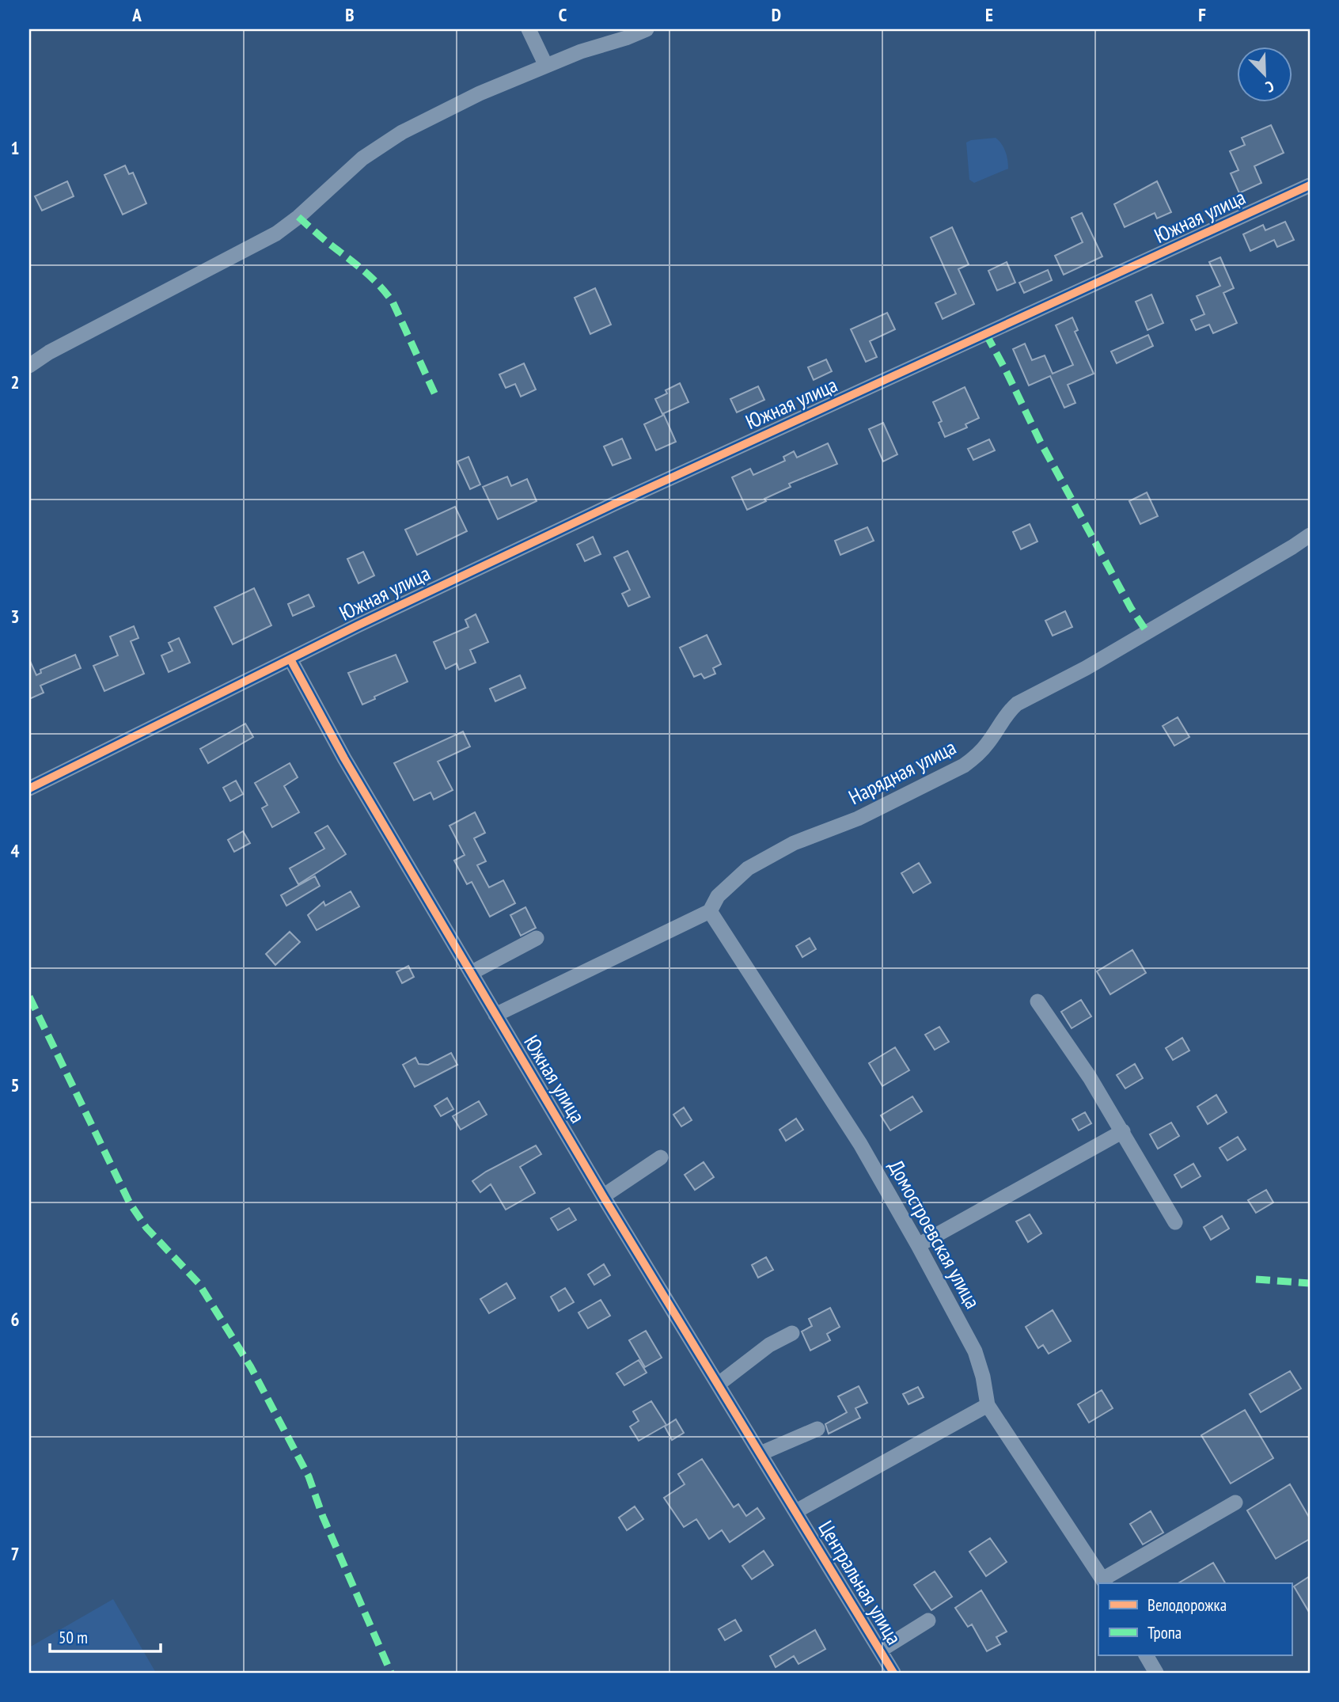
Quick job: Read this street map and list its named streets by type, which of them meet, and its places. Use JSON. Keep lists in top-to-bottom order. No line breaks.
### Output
{"streets":{"street":["Южная улица","Нарядная улица","Домостроевская улица","Центральная улица"]},"crossings":[["Южная улица","Нарядная улица"],["Южная улица","Центральная улица"],["Нарядная улица","Домостроевская улица"]],"legend":["Велодорожка","Тропа"],"scale_bar":"50 m","north":"bottom right","grid":{"columns":["A","B","C","D","E","F"],"rows":["1","2","3","4","5","6","7"]}}
